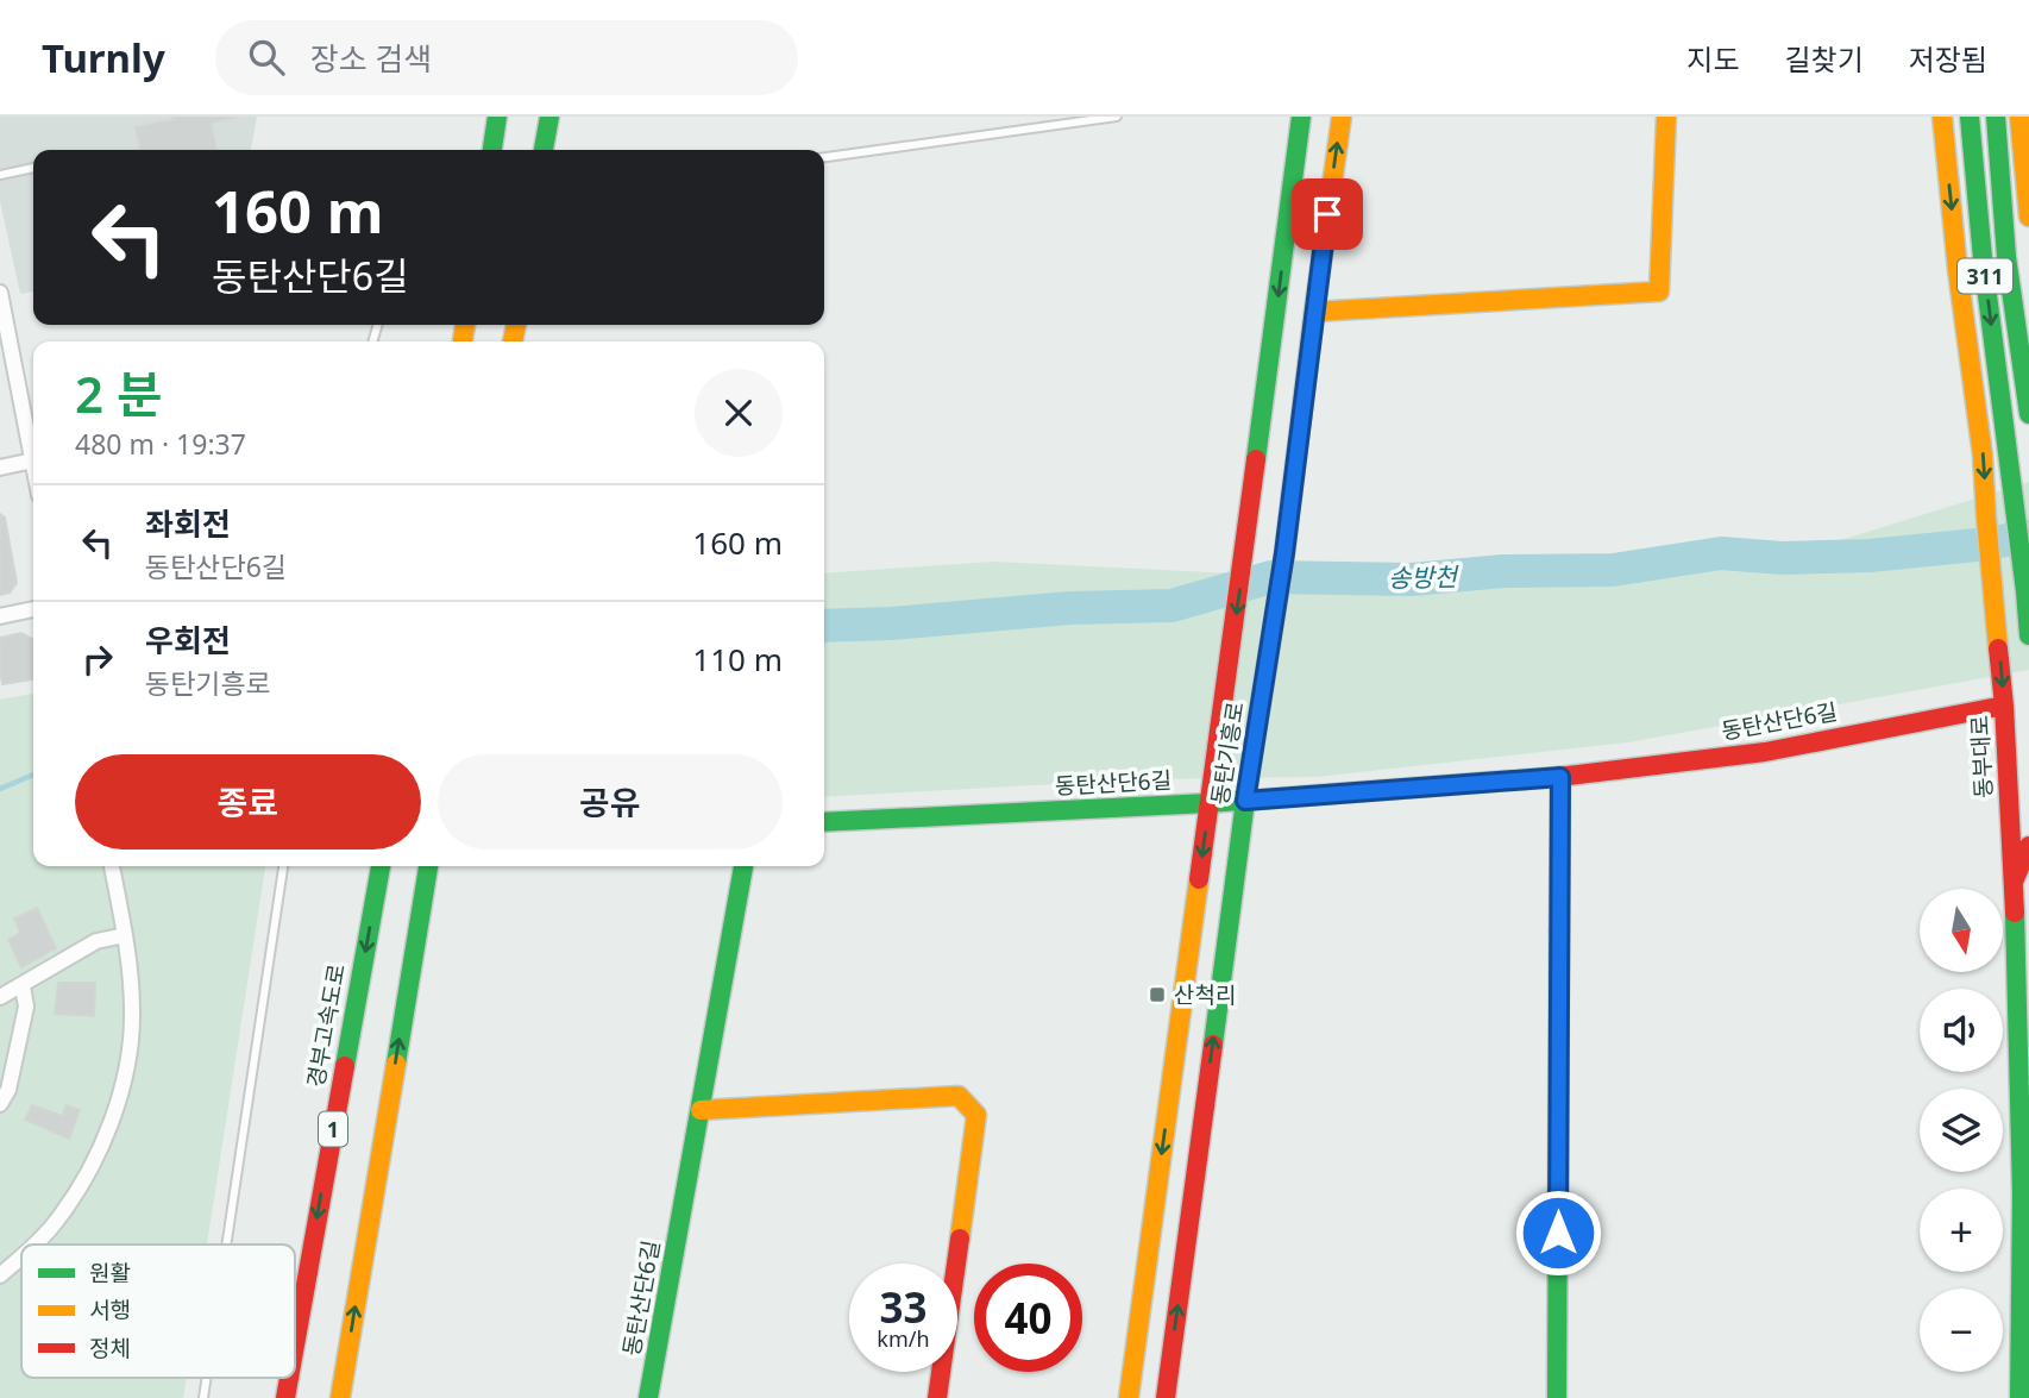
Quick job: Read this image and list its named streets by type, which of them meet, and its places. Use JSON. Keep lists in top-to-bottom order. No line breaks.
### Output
{"streets":{"main road":["311","동탄산단6길","동탄기흥로","동부대로","경부고속도로","1"]},"crossings":[["동탄산단6길","동탄기흥로"],["동탄산단6길","동부대로"]],"water":["송방천"],"places":{"transit":["산척리"]},"legend":["원활","서행","정체"],"north":"bottom","page":{"header":"Turnly","search":"장소 검색","nav":["지도","길찾기","저장됨"],"turn":["160 m","동탄산단6길"],"heading":["2 분","480 m · 19:37"],"list":[{"name":"좌회전","note":"동탄산단6길","value":"160 m"},{"name":"우회전","note":"동탄기흥로","value":"110 m"}],"buttons":["종료","공유"],"map_buttons":["+","−"],"speed":"33 km/h","limit":"40"}}
